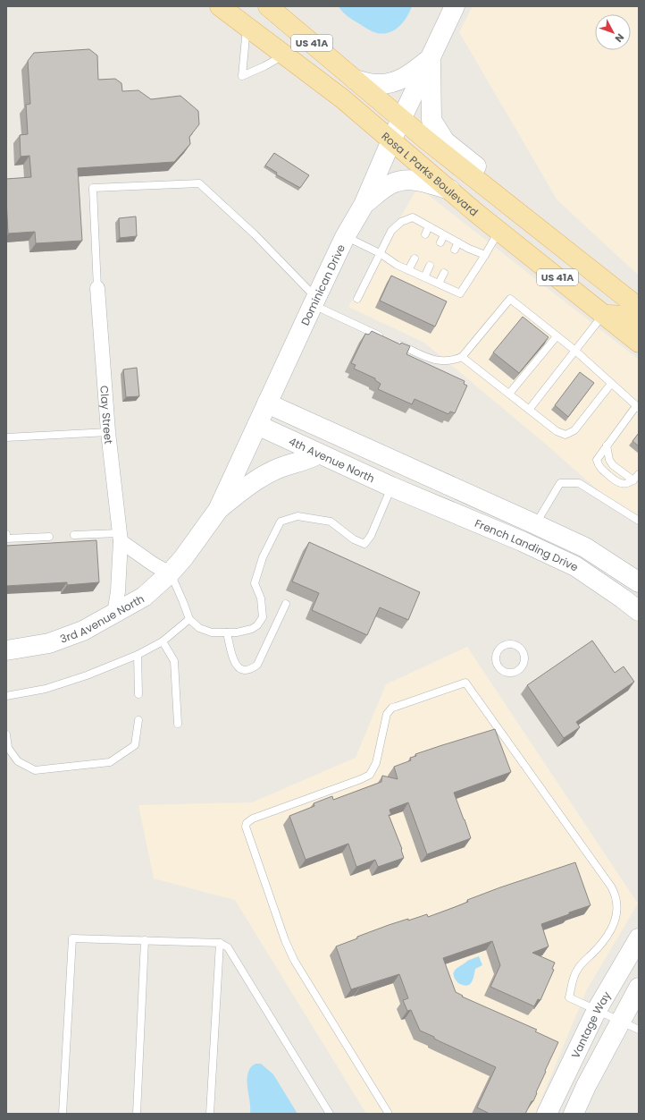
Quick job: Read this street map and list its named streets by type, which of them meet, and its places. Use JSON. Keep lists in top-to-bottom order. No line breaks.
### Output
{"streets":{"main road":["US 41A","Rosa L Parks Boulevard"],"street":["Dominican Drive","Clay Street","4th Avenue North","French Landing Drive","3rd Avenue North","Vantage Way"]},"crossings":[["US 41A","Dominican Drive"],["Rosa L Parks Boulevard","Dominican Drive"],["Dominican Drive","4th Avenue North"],["Dominican Drive","3rd Avenue North"],["Clay Street","3rd Avenue North"],["4th Avenue North","French Landing Drive"]],"north":"bottom right"}
